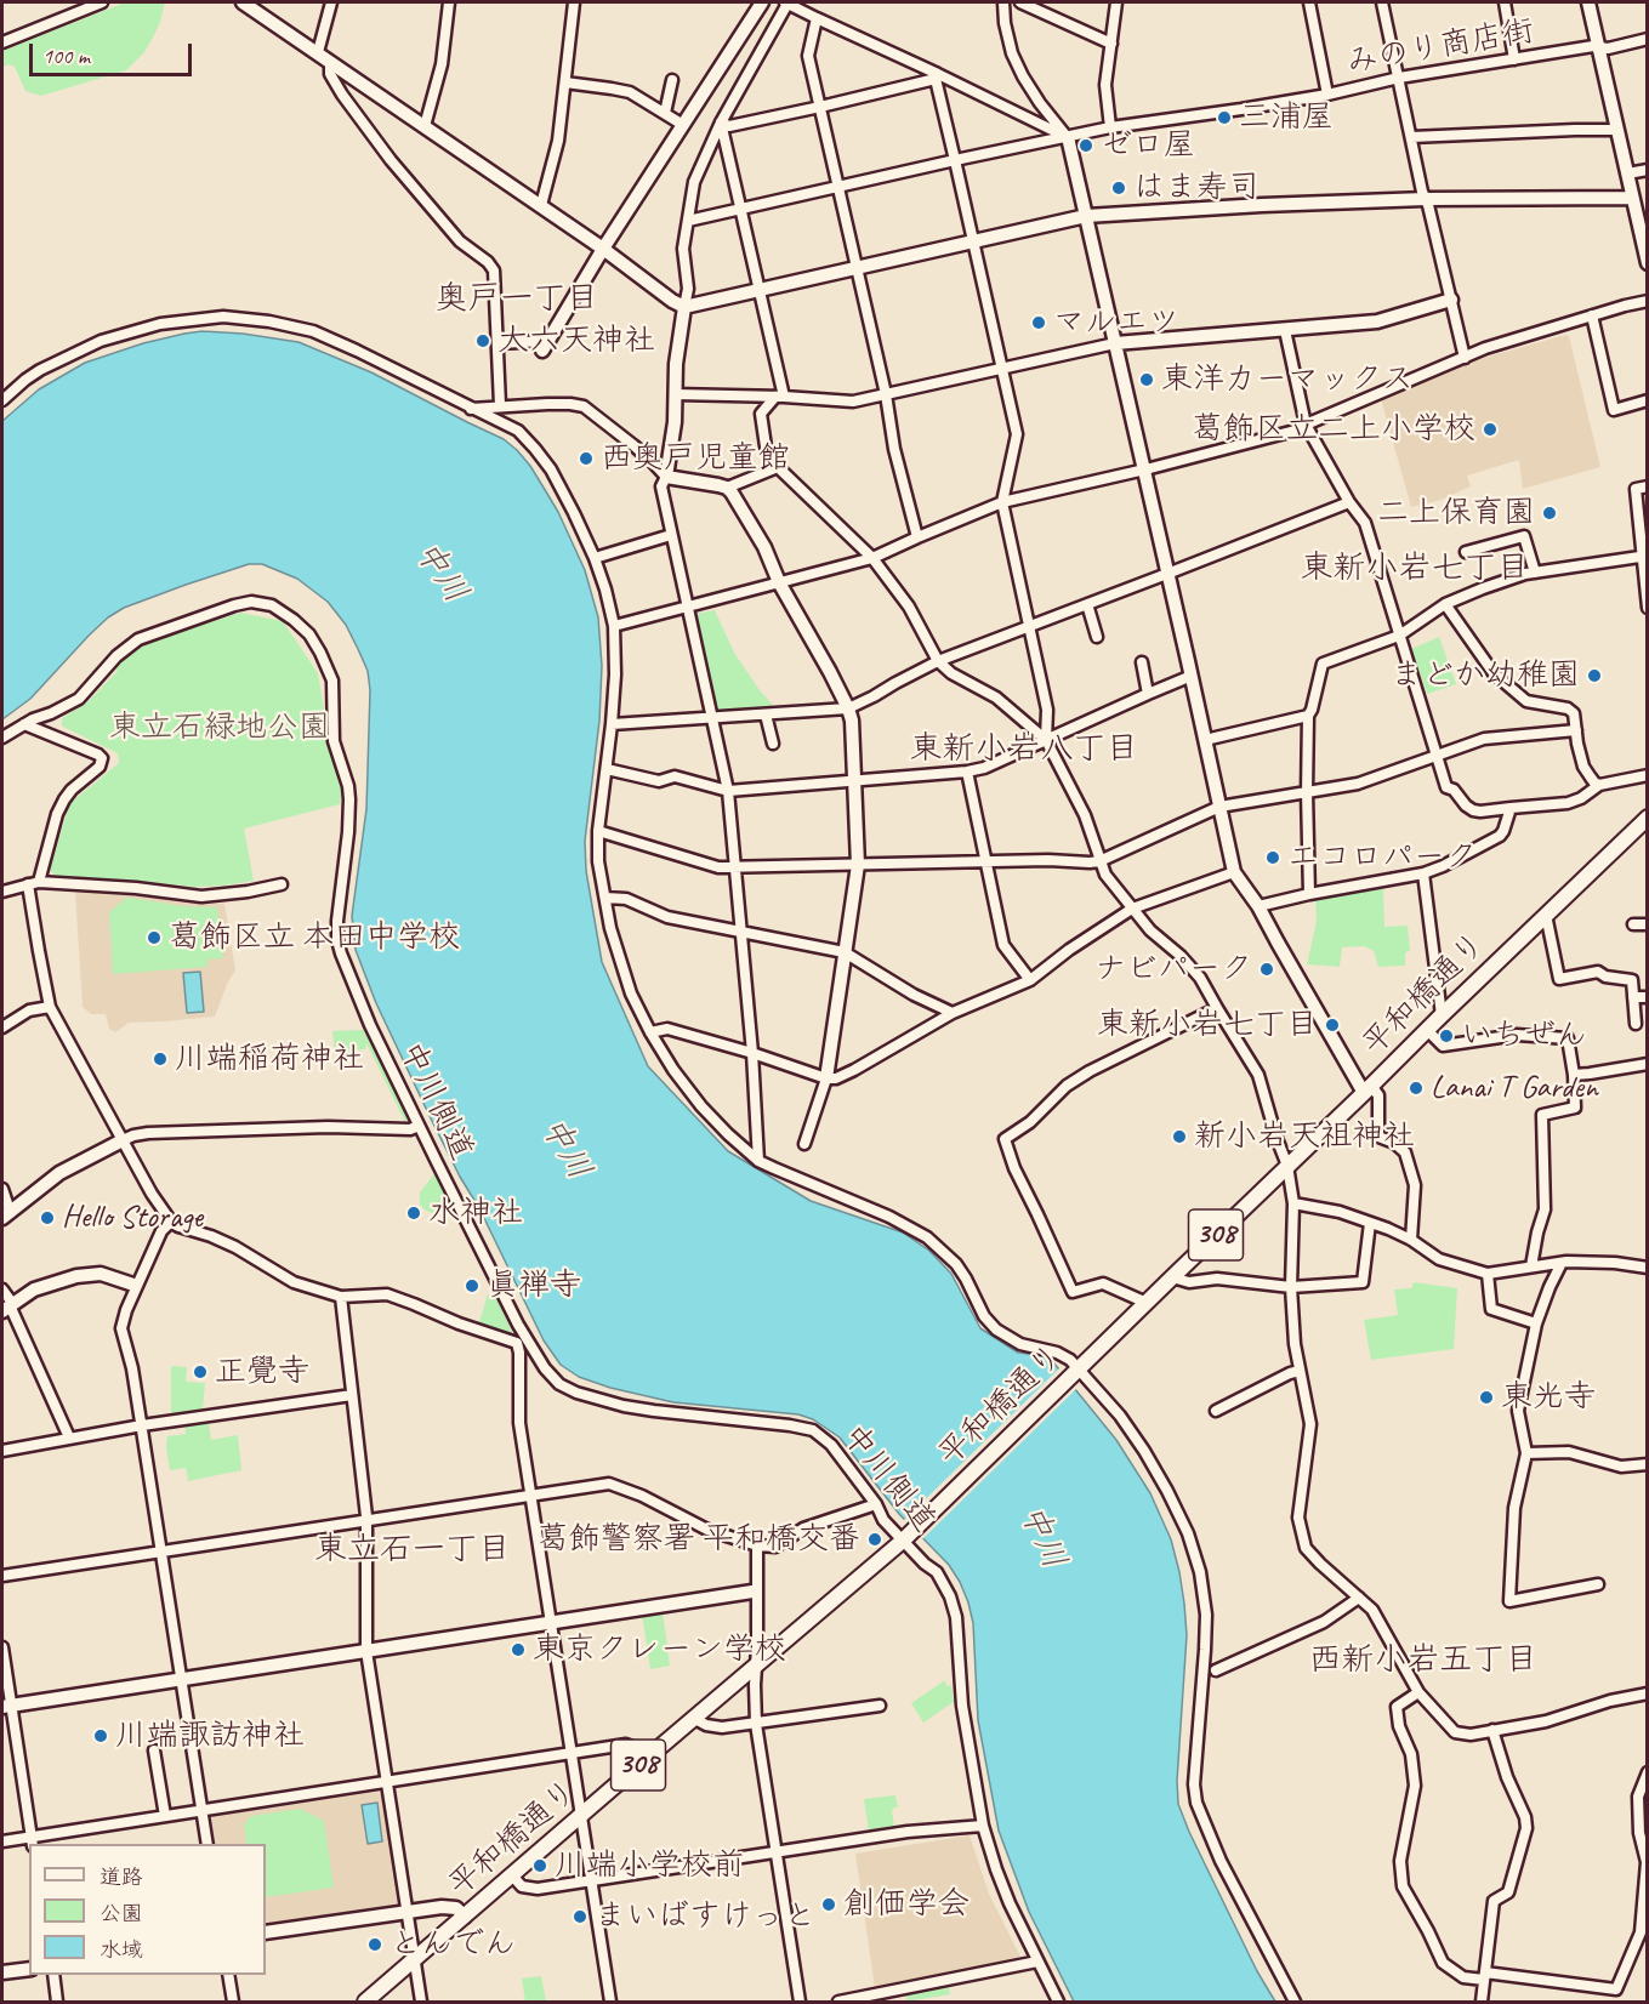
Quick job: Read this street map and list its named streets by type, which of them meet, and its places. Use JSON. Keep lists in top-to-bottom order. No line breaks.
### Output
{"streets":{"main road":["平和橋通り","308"],"street":["みのり商店街","中川側道"]},"crossings":[["平和橋通り","中川側道"]],"districts":["奥戸一丁目","東新小岩七丁目","東新小岩八丁目","東立石一丁目","西新小岩五丁目"],"water":["中川"],"parks":["東立石緑地公園"],"places":["三浦屋","ゼロ屋","はま寿司","マルエツ","大六天神社","東洋カーマックス","葛飾区立二上小学校","西奥戸児童館","二上保育園","まどか幼稚園","エコロパーク","葛飾区立 本田中学校","ナビパーク","東新小岩七丁目","いちぜん","川端稲荷神社","Lanai T Garden","新小岩天祖神社","水神社","Hello Storage","眞禅寺","正覺寺","東光寺","葛飾警察署 平和橋交番","東京クレーン学校","川端諏訪神社","川端小学校前","創価学会","まいばすけっと","とんでん"],"legend":["道路","公園","水域"],"scale_bar":"100 m"}
